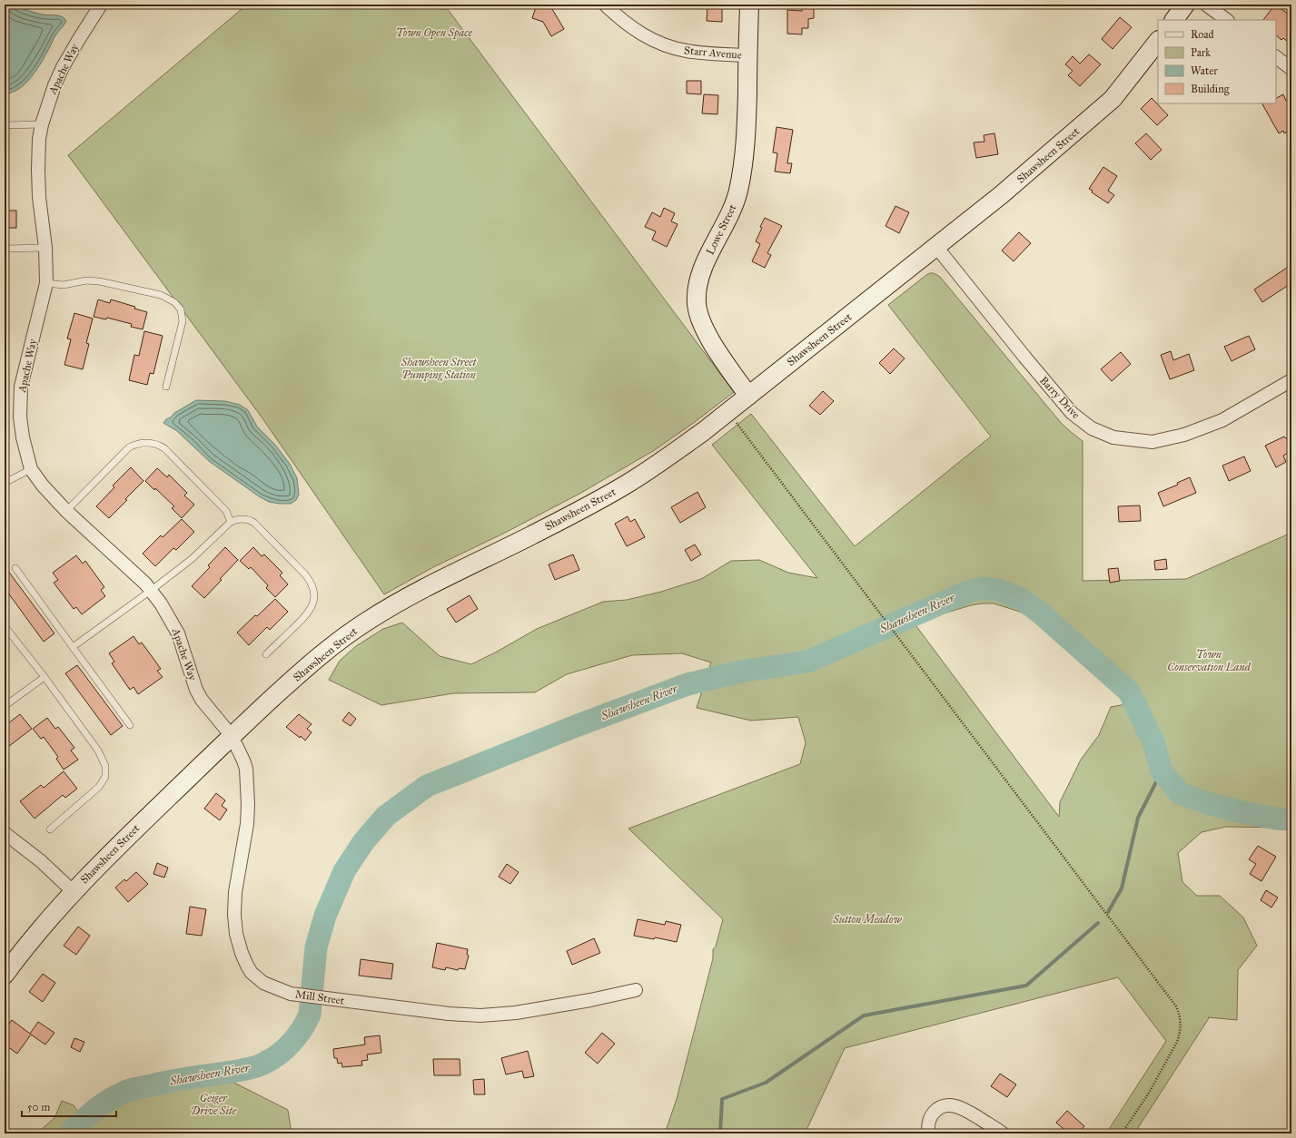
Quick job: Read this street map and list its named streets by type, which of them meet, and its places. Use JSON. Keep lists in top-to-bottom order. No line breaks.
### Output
{"streets":{"main road":["Shawsheen Street","Lowe Street"],"street":["Starr Avenue","Apache Way","Barry Drive","Mill Street"]},"crossings":[["Starr Avenue","Lowe Street"],["Apache Way","Shawsheen Street"],["Apache Way","Mill Street"],["Shawsheen Street","Lowe Street"],["Shawsheen Street","Barry Drive"],["Shawsheen Street","Mill Street"]],"water":["Shawsheen River"],"parks":["Town Open Space","Shawsheen Street Pumping Station","Town Conservation Land","Sutton Meadow","Geiger Drive Site"],"legend":["Road","Park","Water","Building"],"scale_bar":"50 m"}
